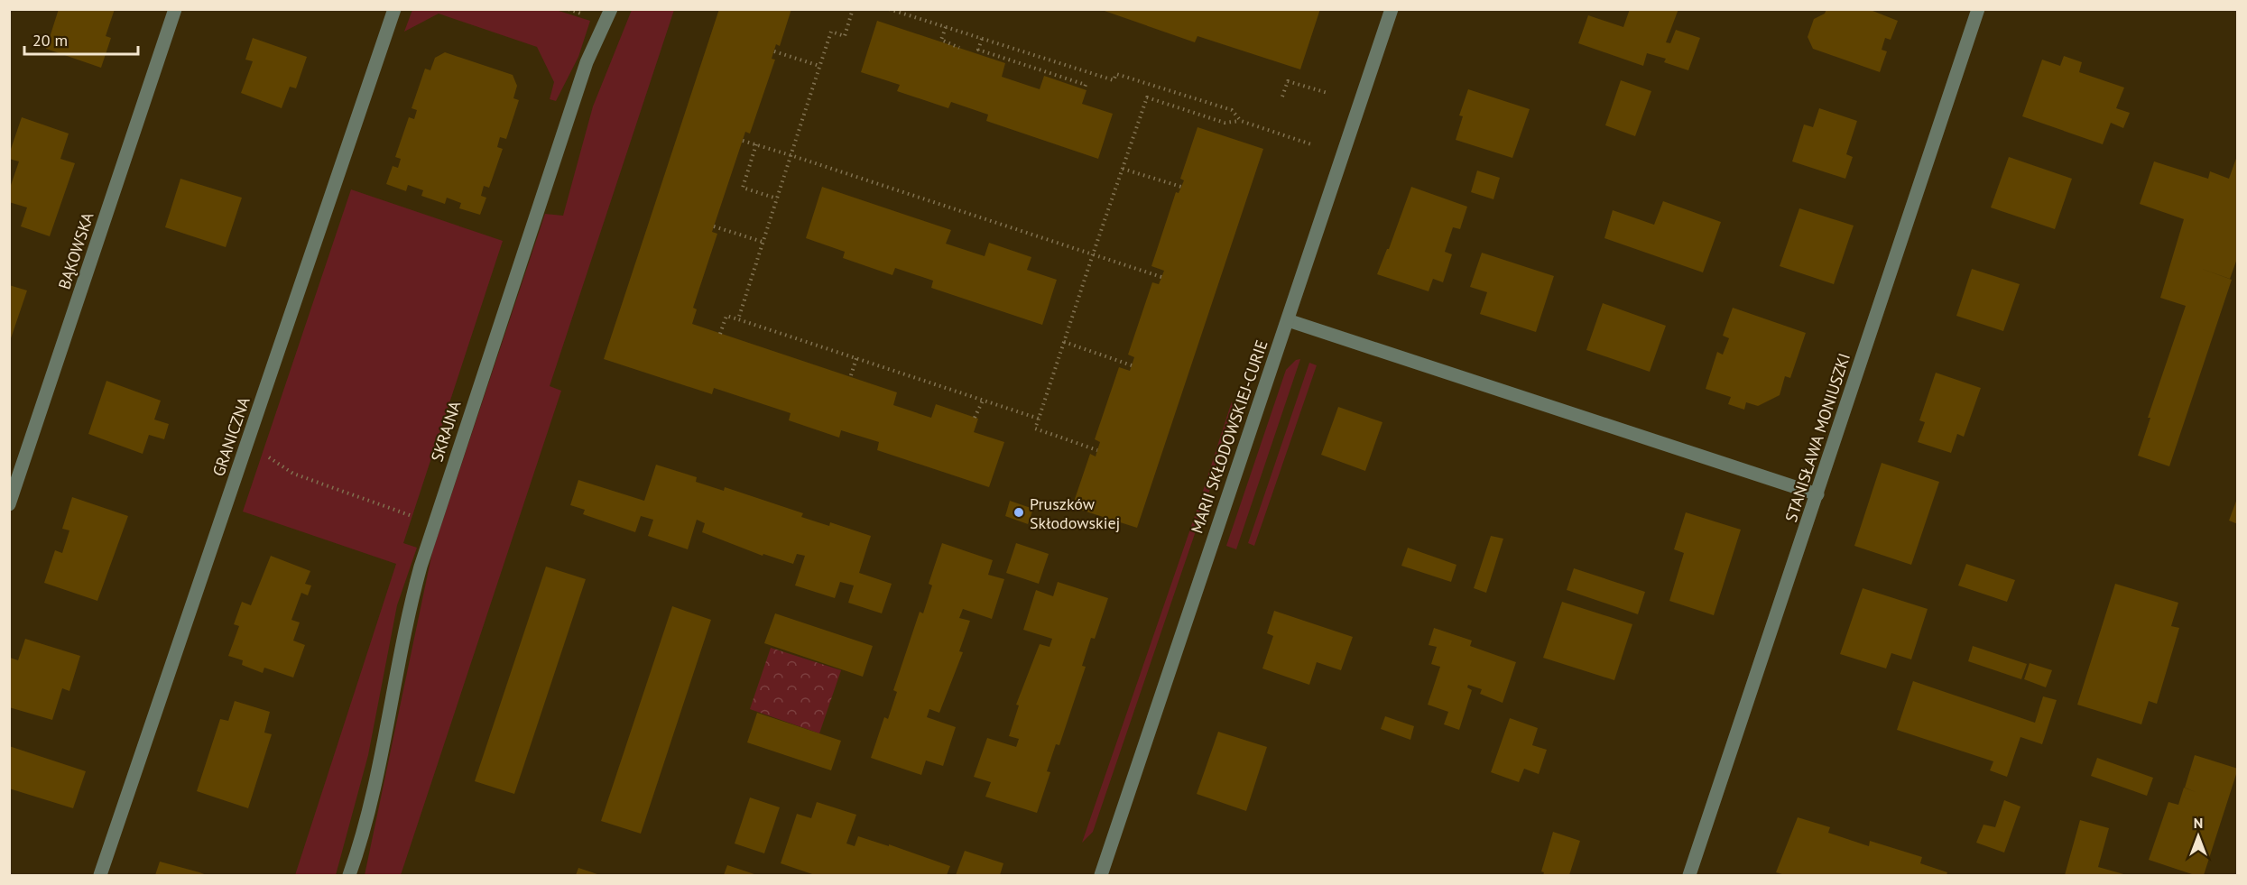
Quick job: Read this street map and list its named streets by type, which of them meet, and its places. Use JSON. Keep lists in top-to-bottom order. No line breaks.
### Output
{"streets":{"street":["BĄKOWSKA","SKRAJNA","GRANICZNA","MARII SKŁODOWSKIEJ-CURIE","STANISŁAWA MONIUSZKI"]},"places":["Pruszków Skłodowskiej"],"scale_bar":"20 m","north":"top"}
